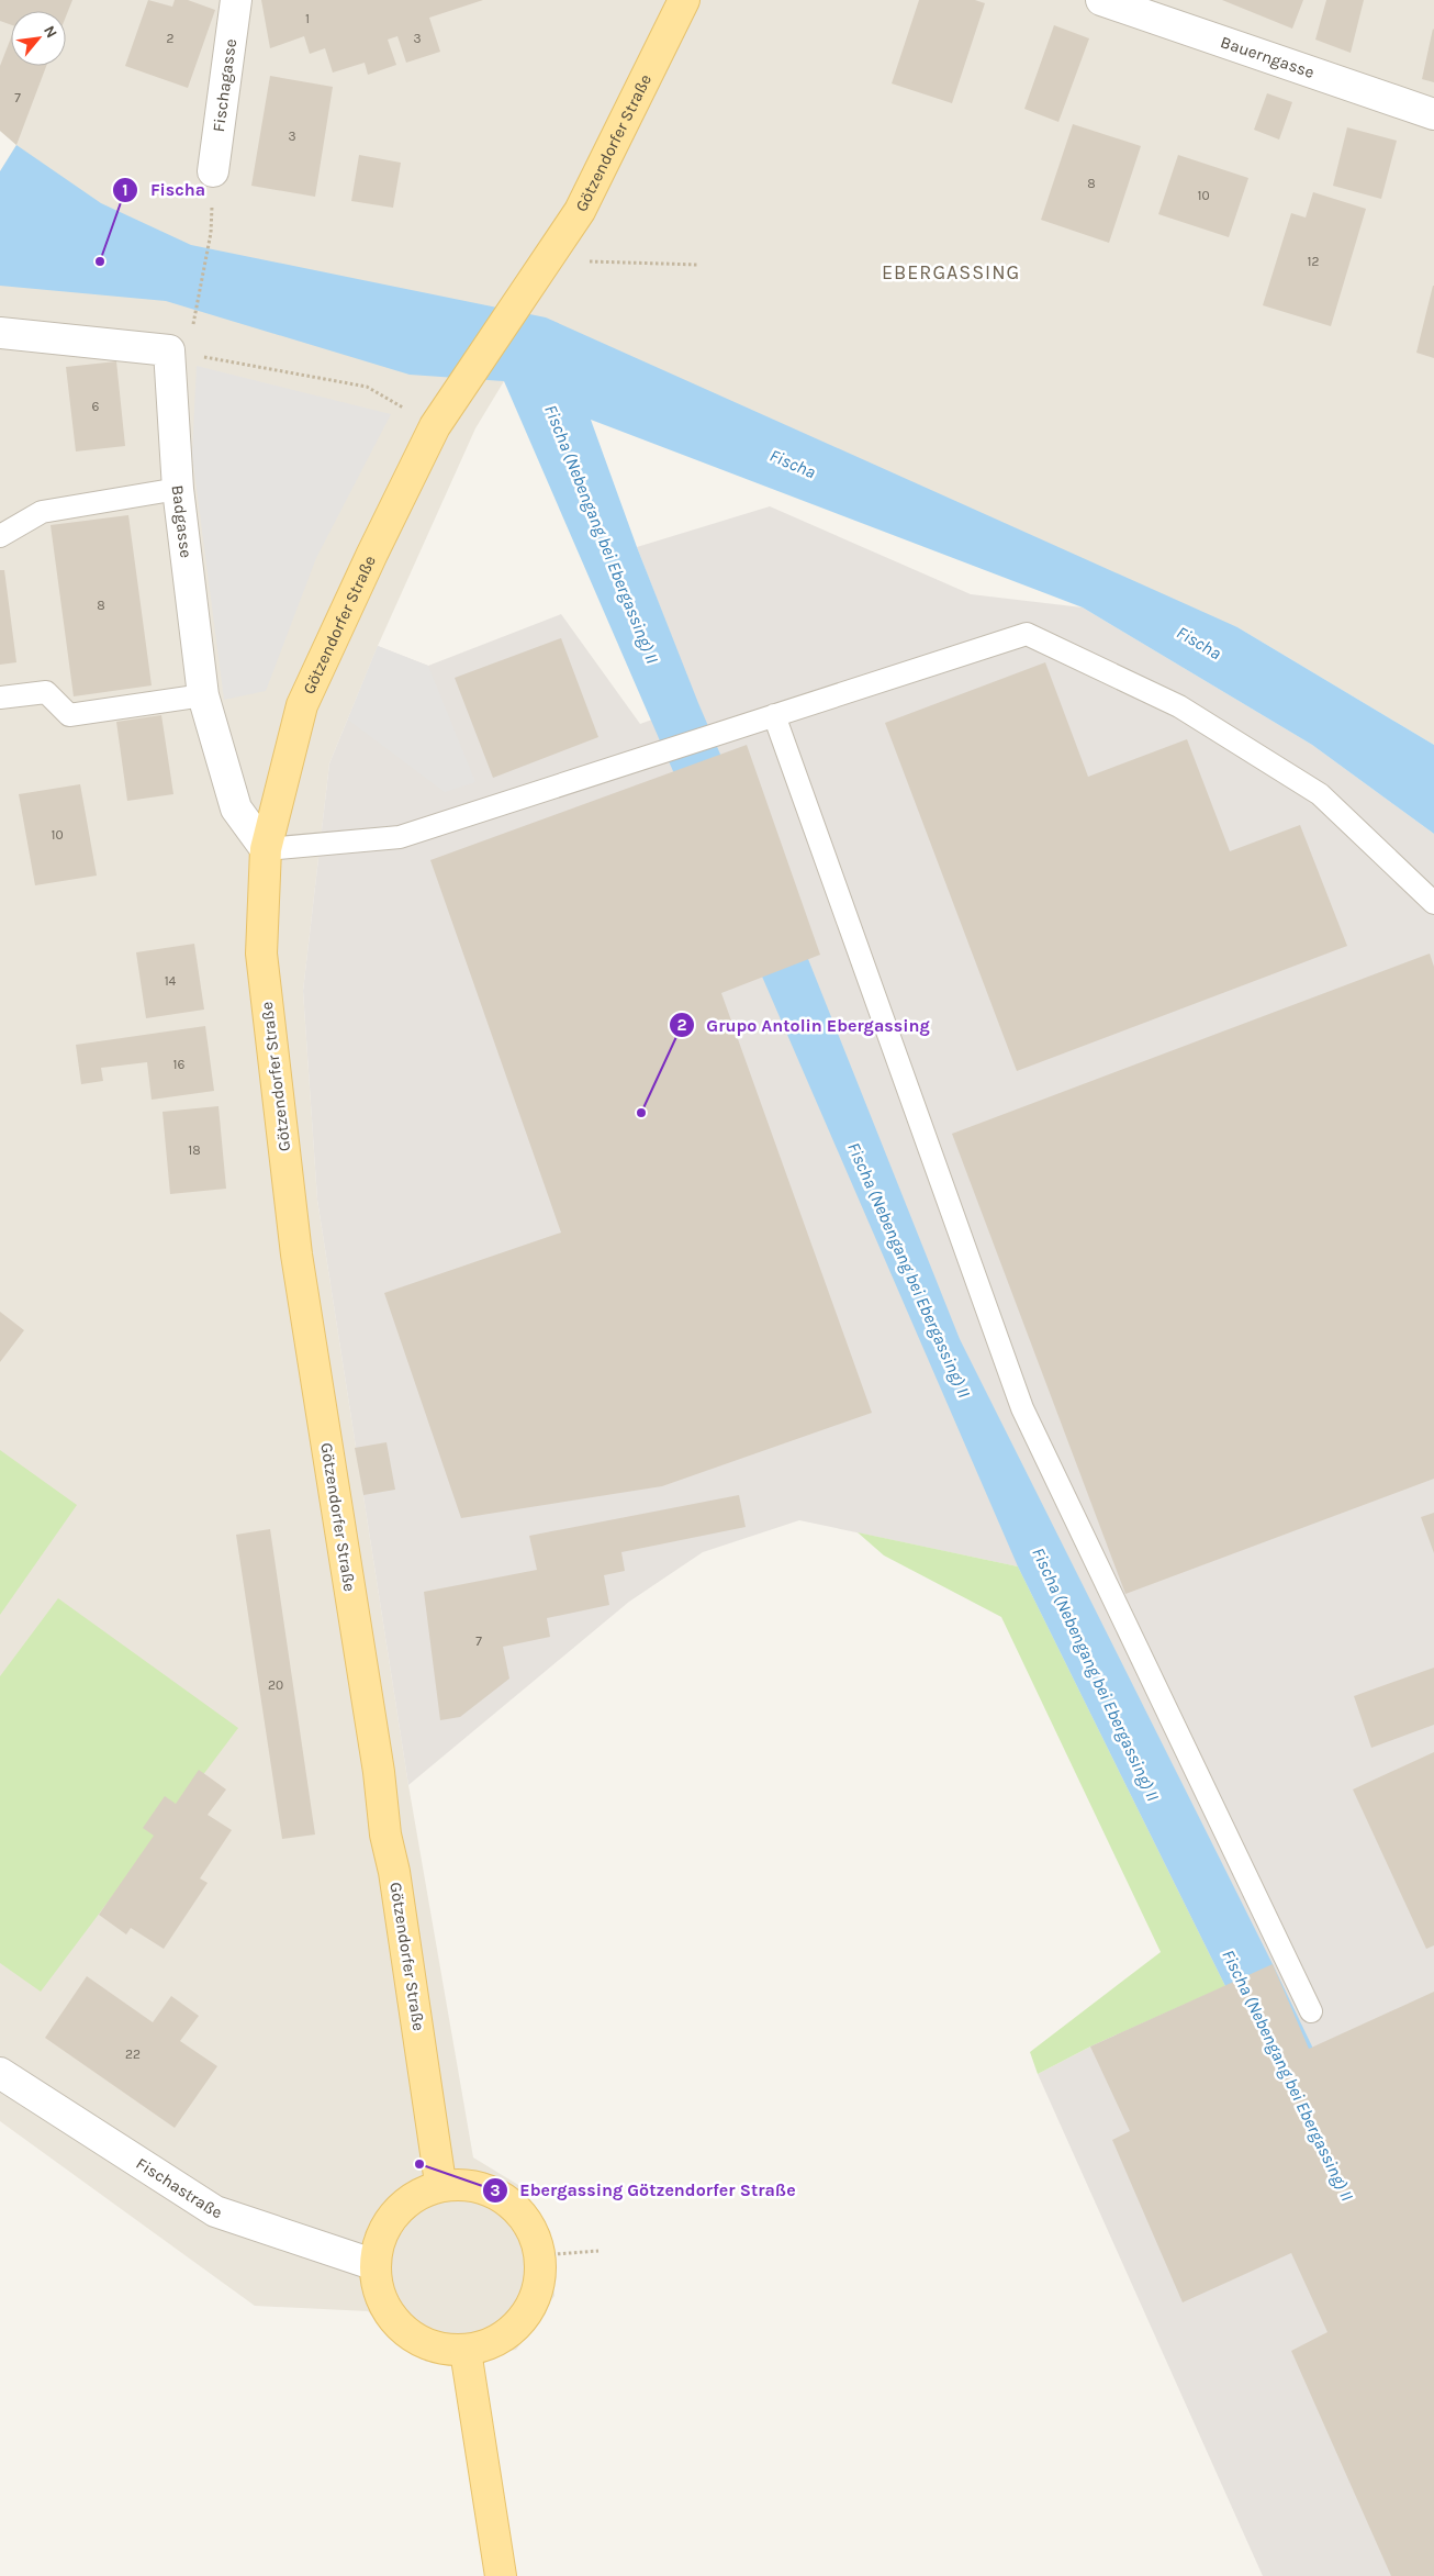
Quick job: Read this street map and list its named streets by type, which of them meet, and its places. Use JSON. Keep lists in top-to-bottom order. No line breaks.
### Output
{"streets":{"main road":["Götzendorfer Straße"],"street":["Bauerngasse","Fischagasse","Badgasse","Fischastraße"]},"crossings":[["Götzendorfer Straße","Badgasse"],["Götzendorfer Straße","Fischastraße"]],"districts":["EBERGASSING"],"water":["Fischa","Fischa (Nebengang bei Ebergassing) II"],"places":["Fischa","Grupo Antolin Ebergassing","Ebergassing Götzendorfer Straße"],"house_numbers":["1","2","3","7","3","8","10","12","6","8","10","14","16","18","7","20","22"],"north":"top right"}
